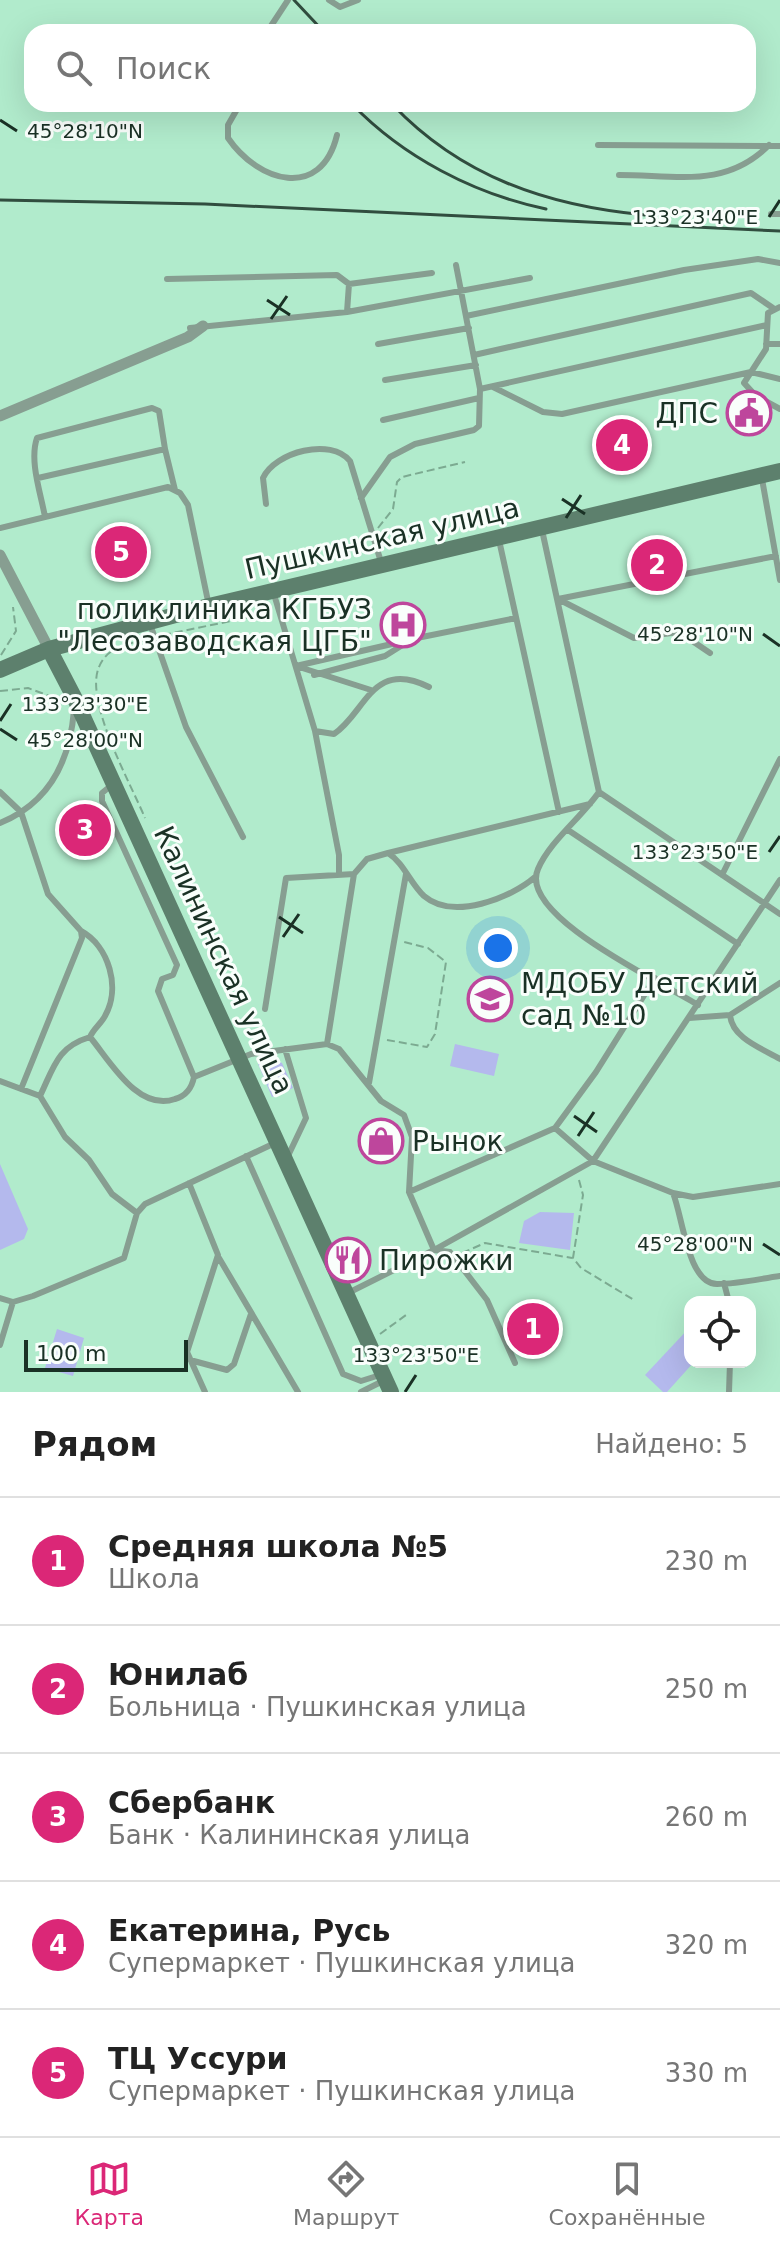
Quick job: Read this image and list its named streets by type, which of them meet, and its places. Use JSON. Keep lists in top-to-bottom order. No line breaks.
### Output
{"streets":{"main road":["Пушкинская улица","Калининская улица"]},"crossings":[["Пушкинская улица","Калининская улица"]],"places":{"public building":["ДПС"],"hospital":["поликлиника КГБУЗ \"Лесозаводская ЦГБ\""],"school or university":["МДОБУ Детский сад №10"],"shop":["Рынок"],"restaurant":["Пирожки"]},"scale_bar":"100 m","page":{"search":"Поиск","pins":["4","5","2","3","1"],"scale":"100 m","heading":["Рядом","Найдено: 5"],"list":[{"mark":"1","name":"Средняя школа №5","note":"Школа","value":"230 m"},{"mark":"2","name":"Юнилаб","note":"Больница · Пушкинская улица","value":"250 m"},{"mark":"3","name":"Сбербанк","note":"Банк · Калининская улица","value":"260 m"},{"mark":"4","name":"Екатерина, Русь","note":"Супермаркет · Пушкинская улица","value":"320 m"},{"mark":"5","name":"ТЦ Уссури","note":"Супермаркет · Пушкинская улица","value":"330 m"}],"nav":["Карта","Маршрут","Сохранённые"]},"coordinates":["45°28'10\"N","133°23'40\"E","133°23'30\"E","45°28'00\"N","133°23'50\"E"]}
